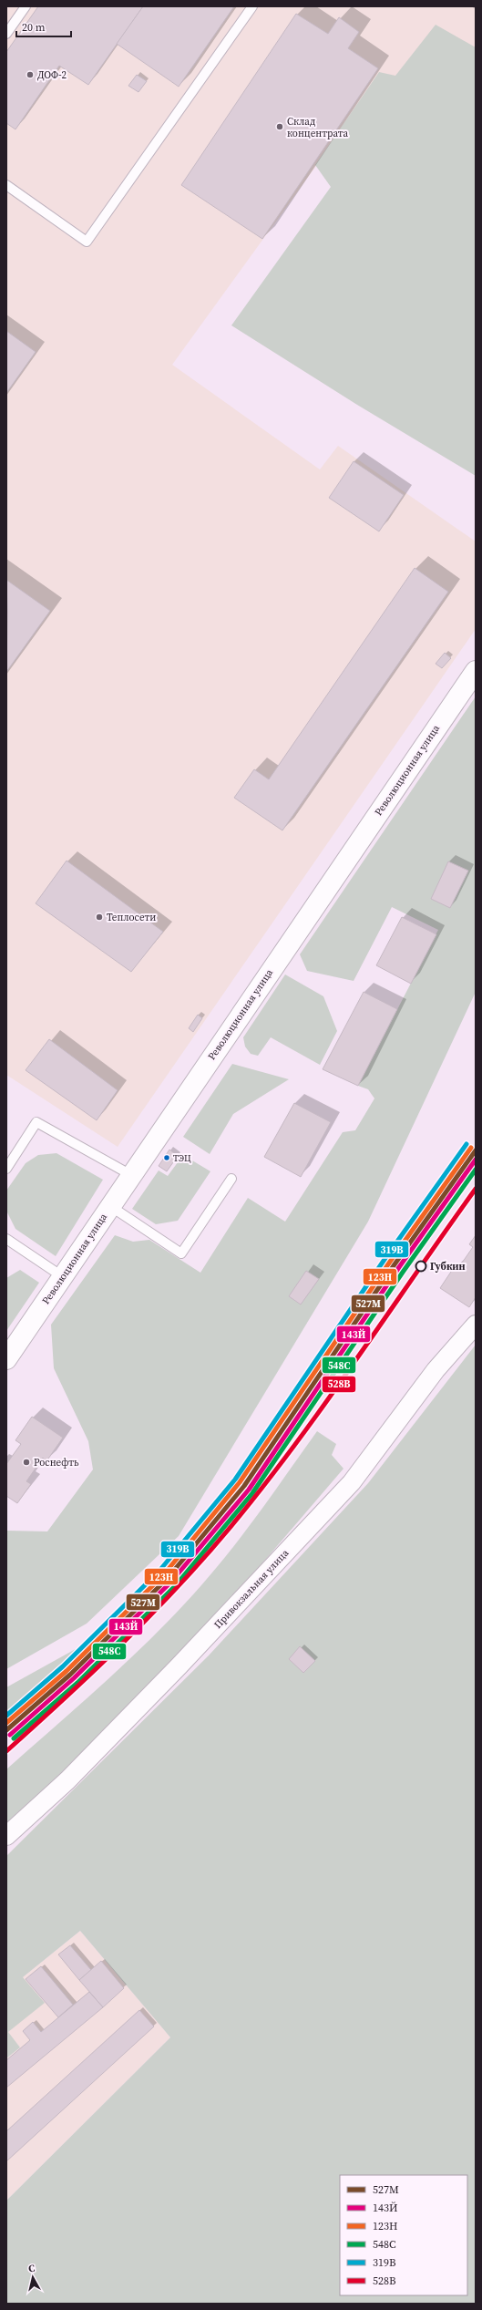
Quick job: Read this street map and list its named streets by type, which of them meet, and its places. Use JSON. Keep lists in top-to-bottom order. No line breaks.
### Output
{"streets":{"street":["Революционная улица","Привокзальная улица"]},"places":["ДОФ-2","Склад концентрата","Теплосети","ТЭЦ","Губкин","Роснефть"],"lines":["transit line 319В","transit line 123Н","transit line 527М","transit line 143Й","transit line 548С","transit line 528В"],"legend":["527М","143Й","123Н","548С","319В","528В"],"scale_bar":"20 m","north":"top"}
